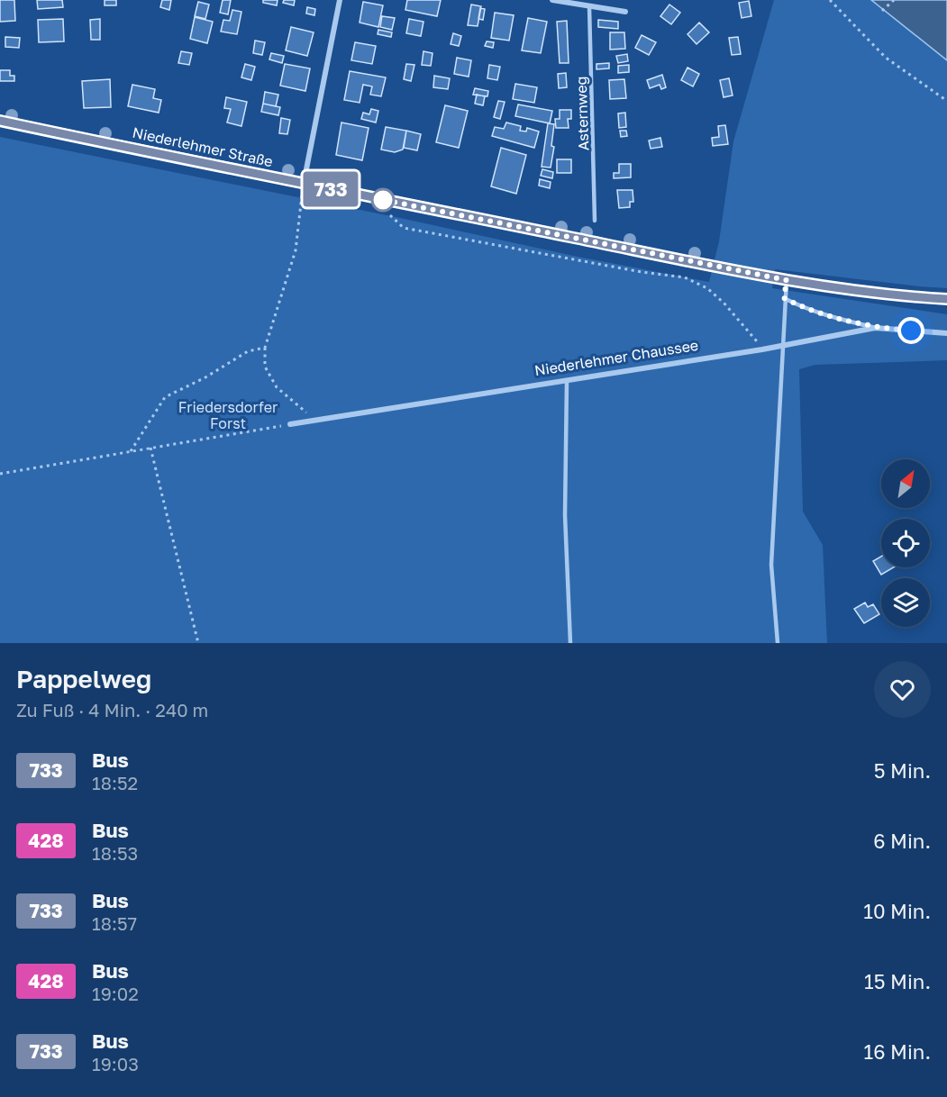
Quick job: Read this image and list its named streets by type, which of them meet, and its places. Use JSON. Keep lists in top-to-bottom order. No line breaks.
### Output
{"streets":{"main road":["Niederlehmer Straße"],"street":["Niederlehmer Chaussee"],"lane":["Asternweg"]},"parks":["Friedersdorfer Forst"],"lines":["bus line 733"],"north":"top right","page":{"on_map":"733","heading":["Pappelweg","Zu Fuß · 4 Min. · 240 m"],"list":[{"mark":"733","name":"Bus","note":"18:52","value":"5 Min."},{"mark":"428","name":"Bus","note":"18:53","value":"6 Min."},{"mark":"733","name":"Bus","note":"18:57","value":"10 Min."},{"mark":"428","name":"Bus","note":"19:02","value":"15 Min."},{"mark":"733","name":"Bus","note":"19:03","value":"16 Min."}]}}
